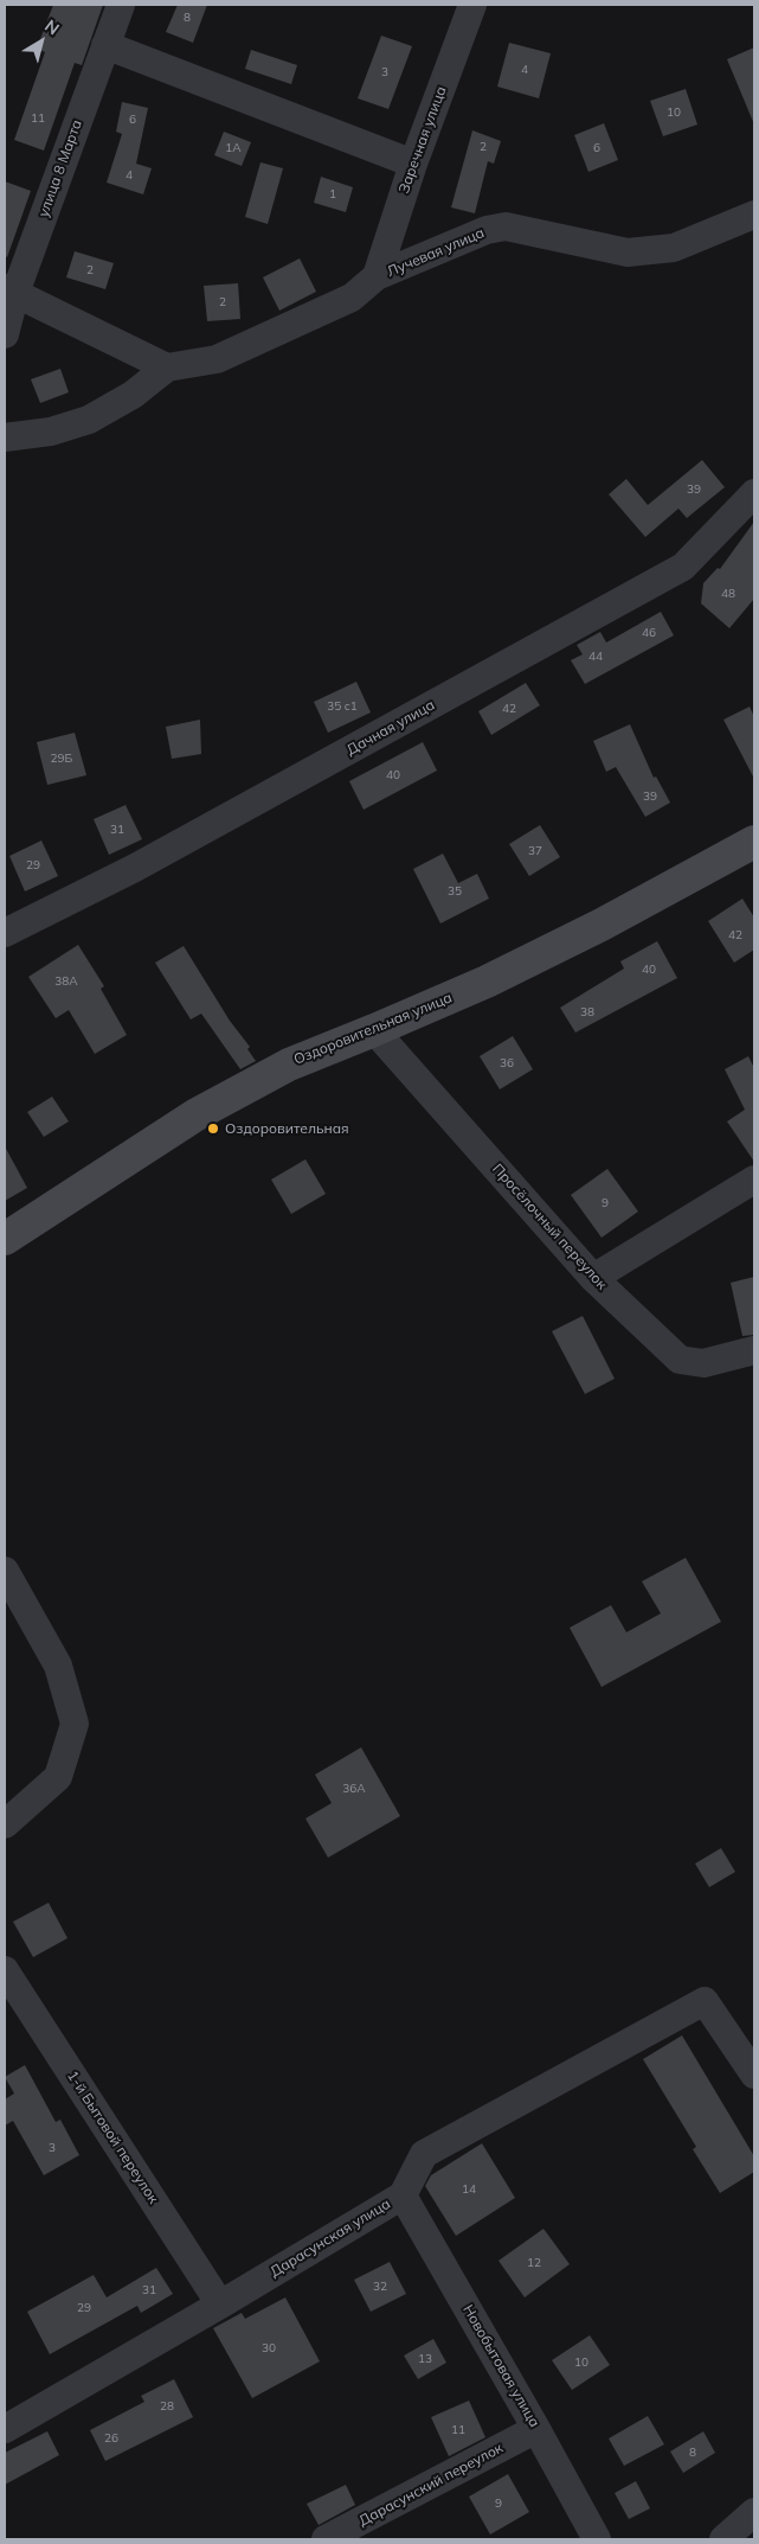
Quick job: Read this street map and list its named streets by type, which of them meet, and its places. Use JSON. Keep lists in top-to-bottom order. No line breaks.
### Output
{"streets":{"street":["Заречная улица","улица 8 Марта","Лучевая улица","Дачная улица","Оздоровительная улица","Просёлочный переулок","1-й Бытовой переулок","Дарасунская улица","Новобытовая улица","Дарасунский переулок"]},"crossings":[["Заречная улица","Лучевая улица"],["Оздоровительная улица","Просёлочный переулок"],["1-й Бытовой переулок","Дарасунская улица"],["Дарасунская улица","Новобытовая улица"],["Новобытовая улица","Дарасунский переулок"]],"places":["Оздоровительная"],"house_numbers":["8","4","3","10","11","6","2","1А","6","4","1","2","2","39","48","46","44","35 с1","42","29Б","40","39","31","37","29","35","42","40","38А","38","36","9","36А","3","14","12","32","31","29","30","13","10","28","11","26","8","9"],"north":"top right"}
